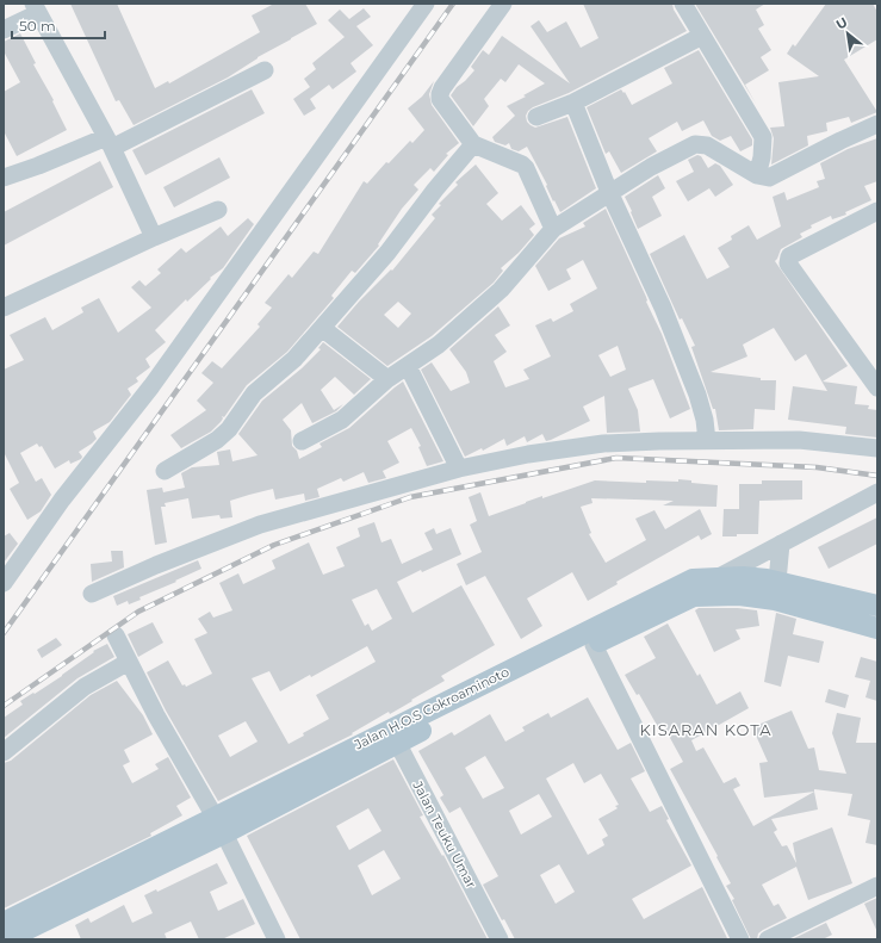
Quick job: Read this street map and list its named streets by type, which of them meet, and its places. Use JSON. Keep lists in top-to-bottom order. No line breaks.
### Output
{"streets":{"main road":["Jalan H.O.S Cokroaminoto"],"street":["Jalan Teuku Umar"]},"crossings":[["Jalan H.O.S Cokroaminoto","Jalan Teuku Umar"]],"districts":["KISARAN KOTA"],"scale_bar":"50 m","north":"top left"}
